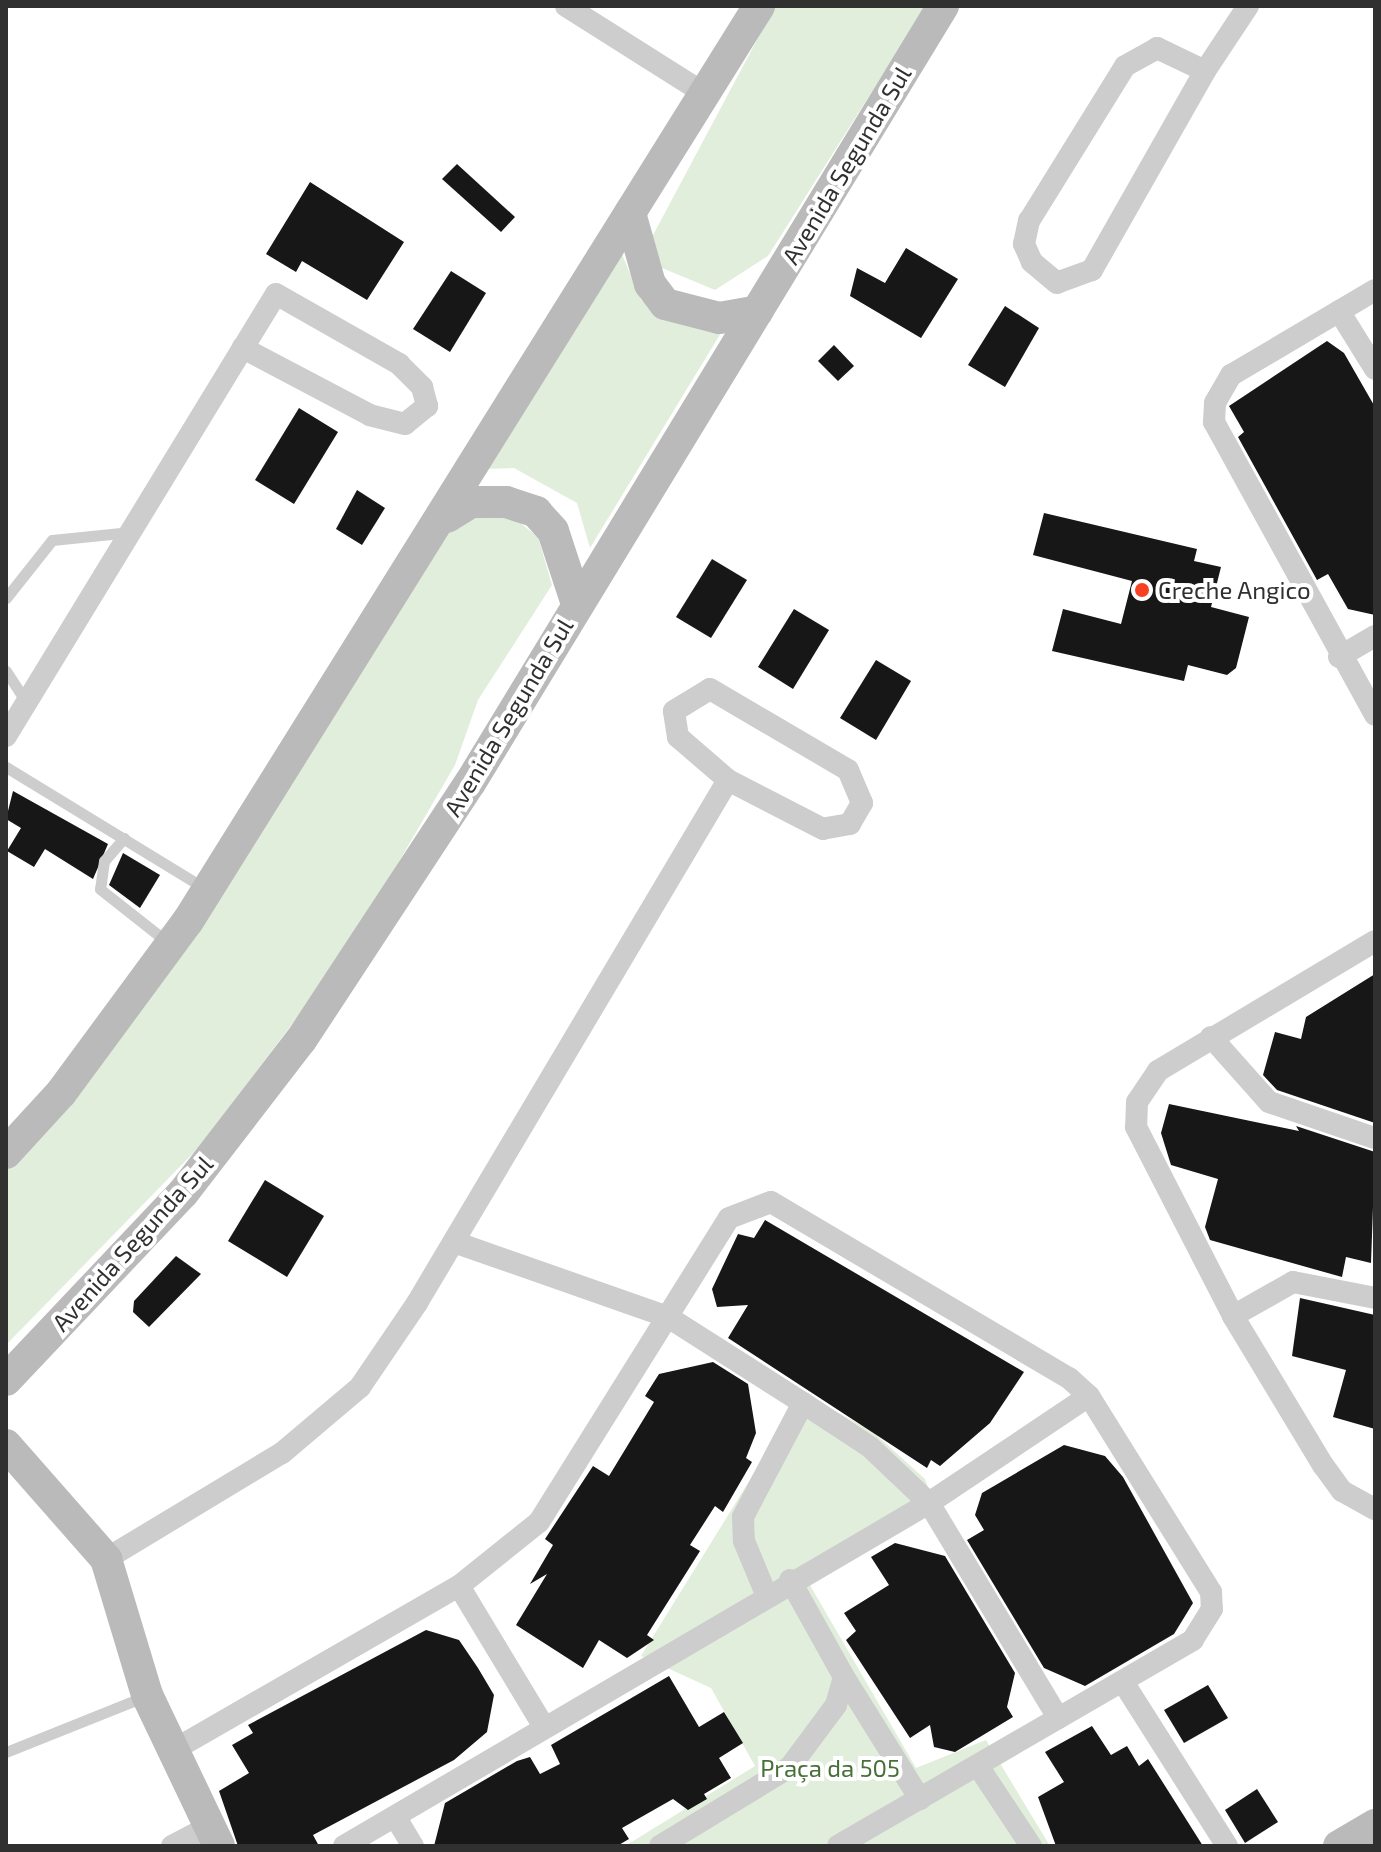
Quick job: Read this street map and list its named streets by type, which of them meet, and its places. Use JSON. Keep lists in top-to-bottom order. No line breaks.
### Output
{"streets":{"main road":["Avenida Segunda Sul"]},"parks":["Praça da 505"],"places":["Creche Angico"]}
